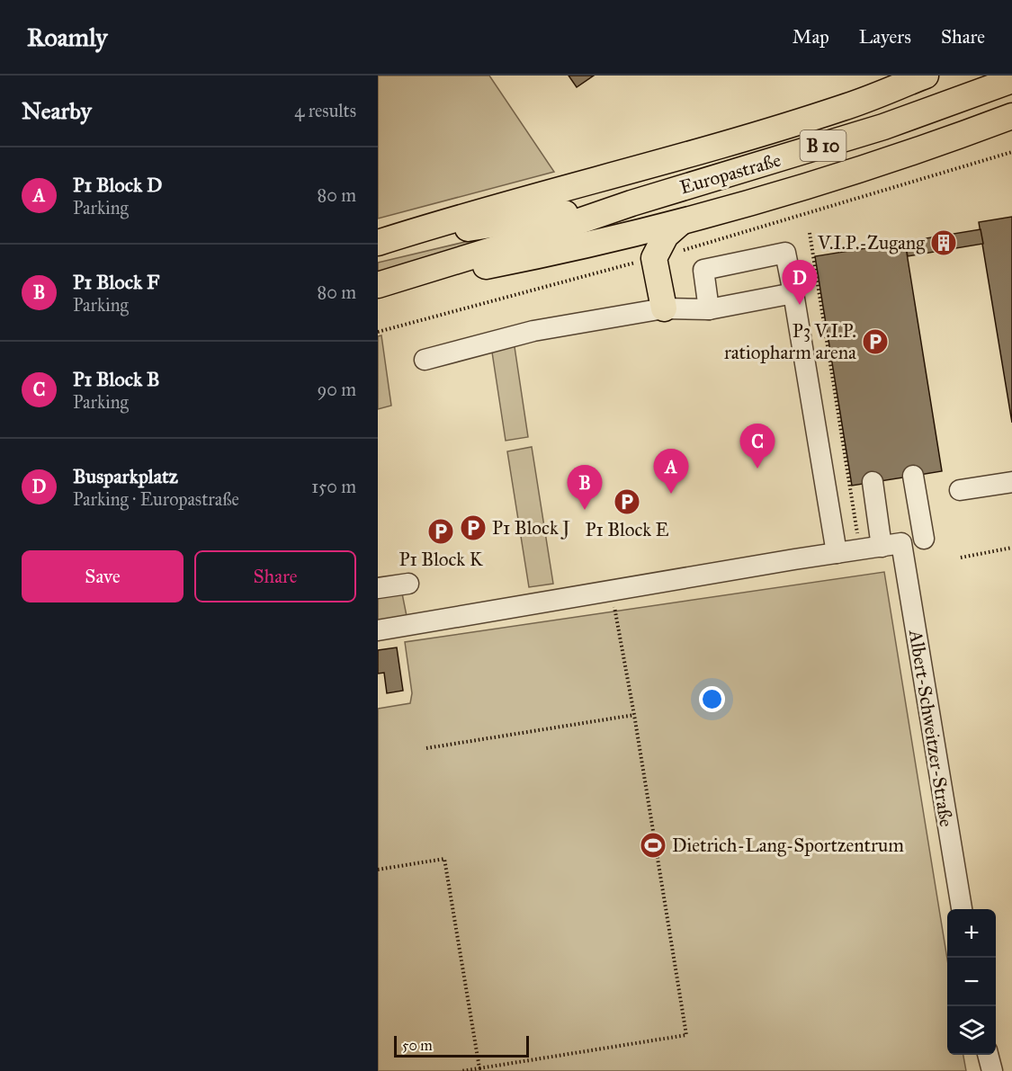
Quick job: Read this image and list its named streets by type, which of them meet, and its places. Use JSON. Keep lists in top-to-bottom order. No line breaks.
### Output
{"streets":{"main road":["B 10","Europastraße"],"street":["Albert-Schweitzer-Straße"]},"places":{"building":["V.I.P.-Zugang"],"parking":["P3 V.I.P. ratiopharm arena","P1 Block E","P1 Block J","P1 Block K"],"sports":["Dietrich-Lang-Sportzentrum"]},"scale_bar":"50 m","page":{"header":"Roamly","nav":["Map","Layers","Share"],"heading":["Nearby","4 results"],"list":[{"mark":"A","name":"P1 Block D","note":"Parking","value":"80 m"},{"mark":"B","name":"P1 Block F","note":"Parking","value":"80 m"},{"mark":"C","name":"P1 Block B","note":"Parking","value":"90 m"},{"mark":"D","name":"Busparkplatz","note":"Parking · Europastraße","value":"150 m"}],"pins":["D","C","A","B"],"buttons":["Save","Share"],"map_buttons":["+","−"],"scale":"50 m"}}
